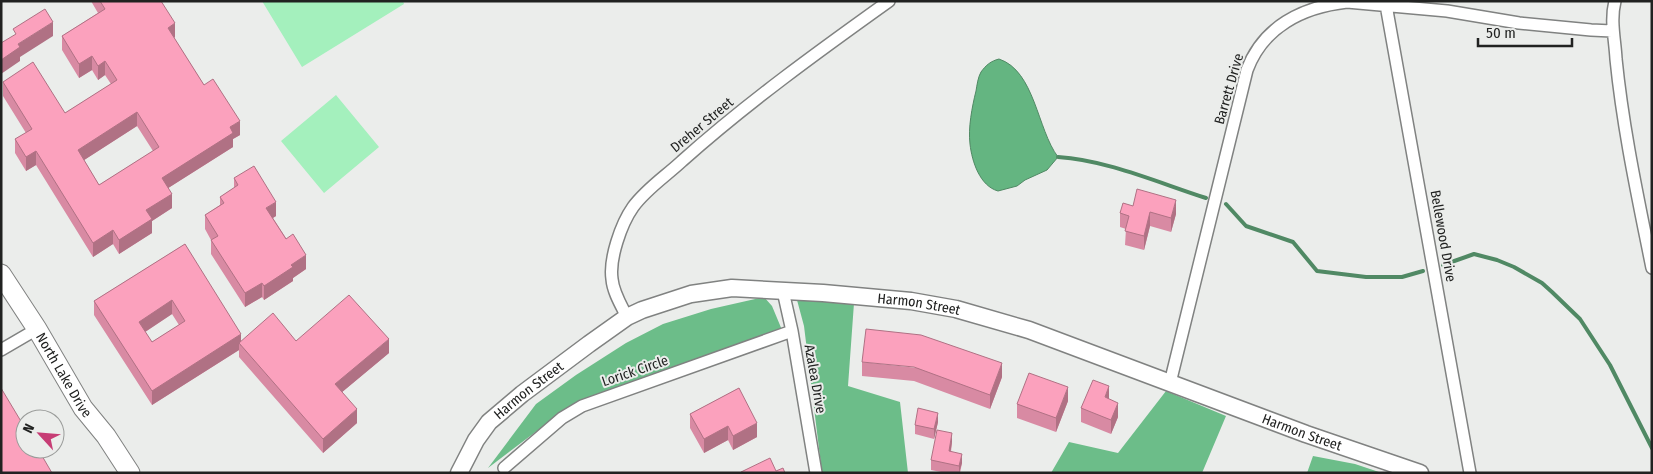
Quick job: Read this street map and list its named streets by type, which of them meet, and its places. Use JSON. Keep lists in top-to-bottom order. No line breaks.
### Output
{"streets":{"main road":["North Lake Drive"],"street":["Barrett Drive","Dreher Street","Bellewood Drive","Harmon Street","Lorick Circle","Azalea Drive"]},"crossings":[["Barrett Drive","Bellewood Drive"],["Barrett Drive","Harmon Street"],["Dreher Street","Harmon Street"],["Harmon Street","Azalea Drive"],["Lorick Circle","Azalea Drive"]],"scale_bar":"50 m","north":"top left"}
